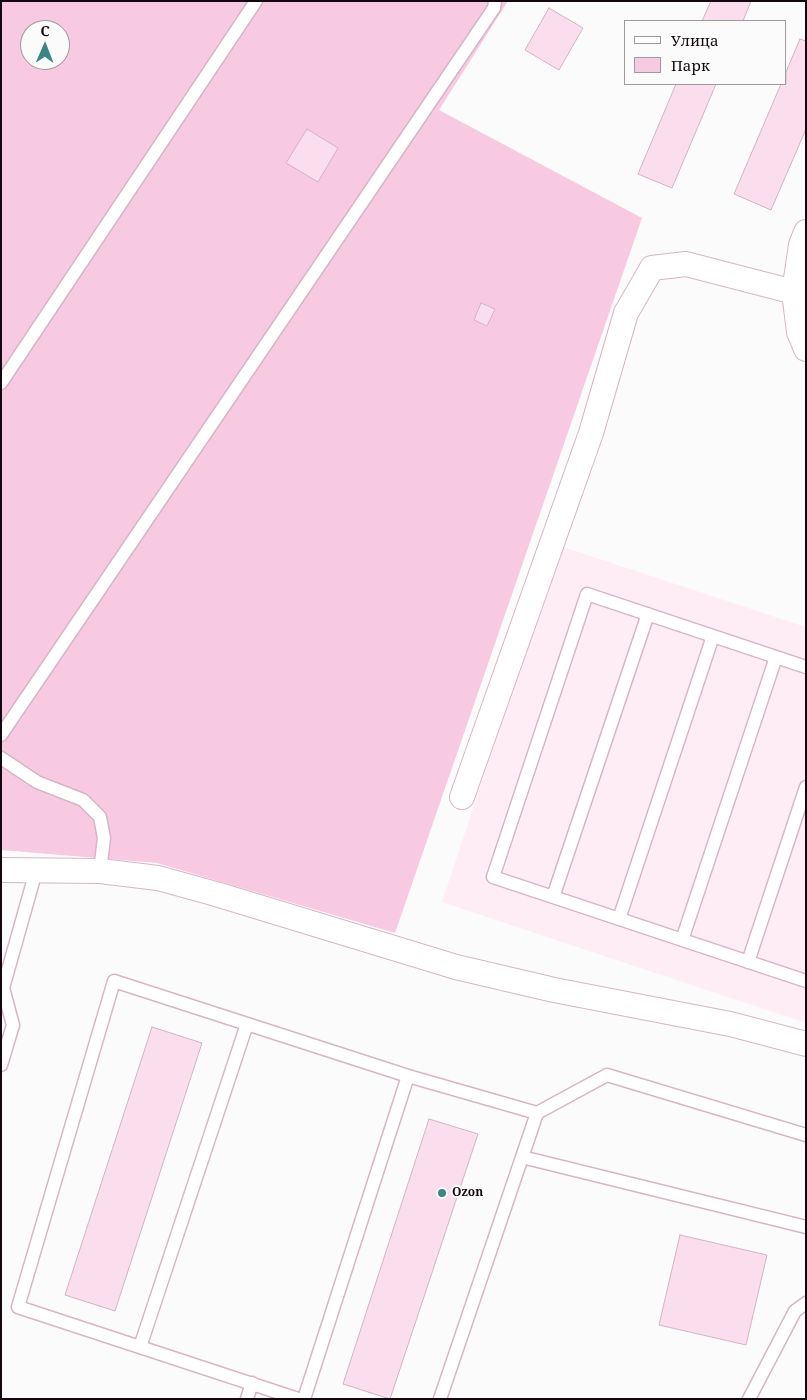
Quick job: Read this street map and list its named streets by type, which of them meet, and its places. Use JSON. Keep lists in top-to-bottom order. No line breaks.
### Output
{"places":["Ozon"],"legend":["Улица","Парк"],"north":"top"}
